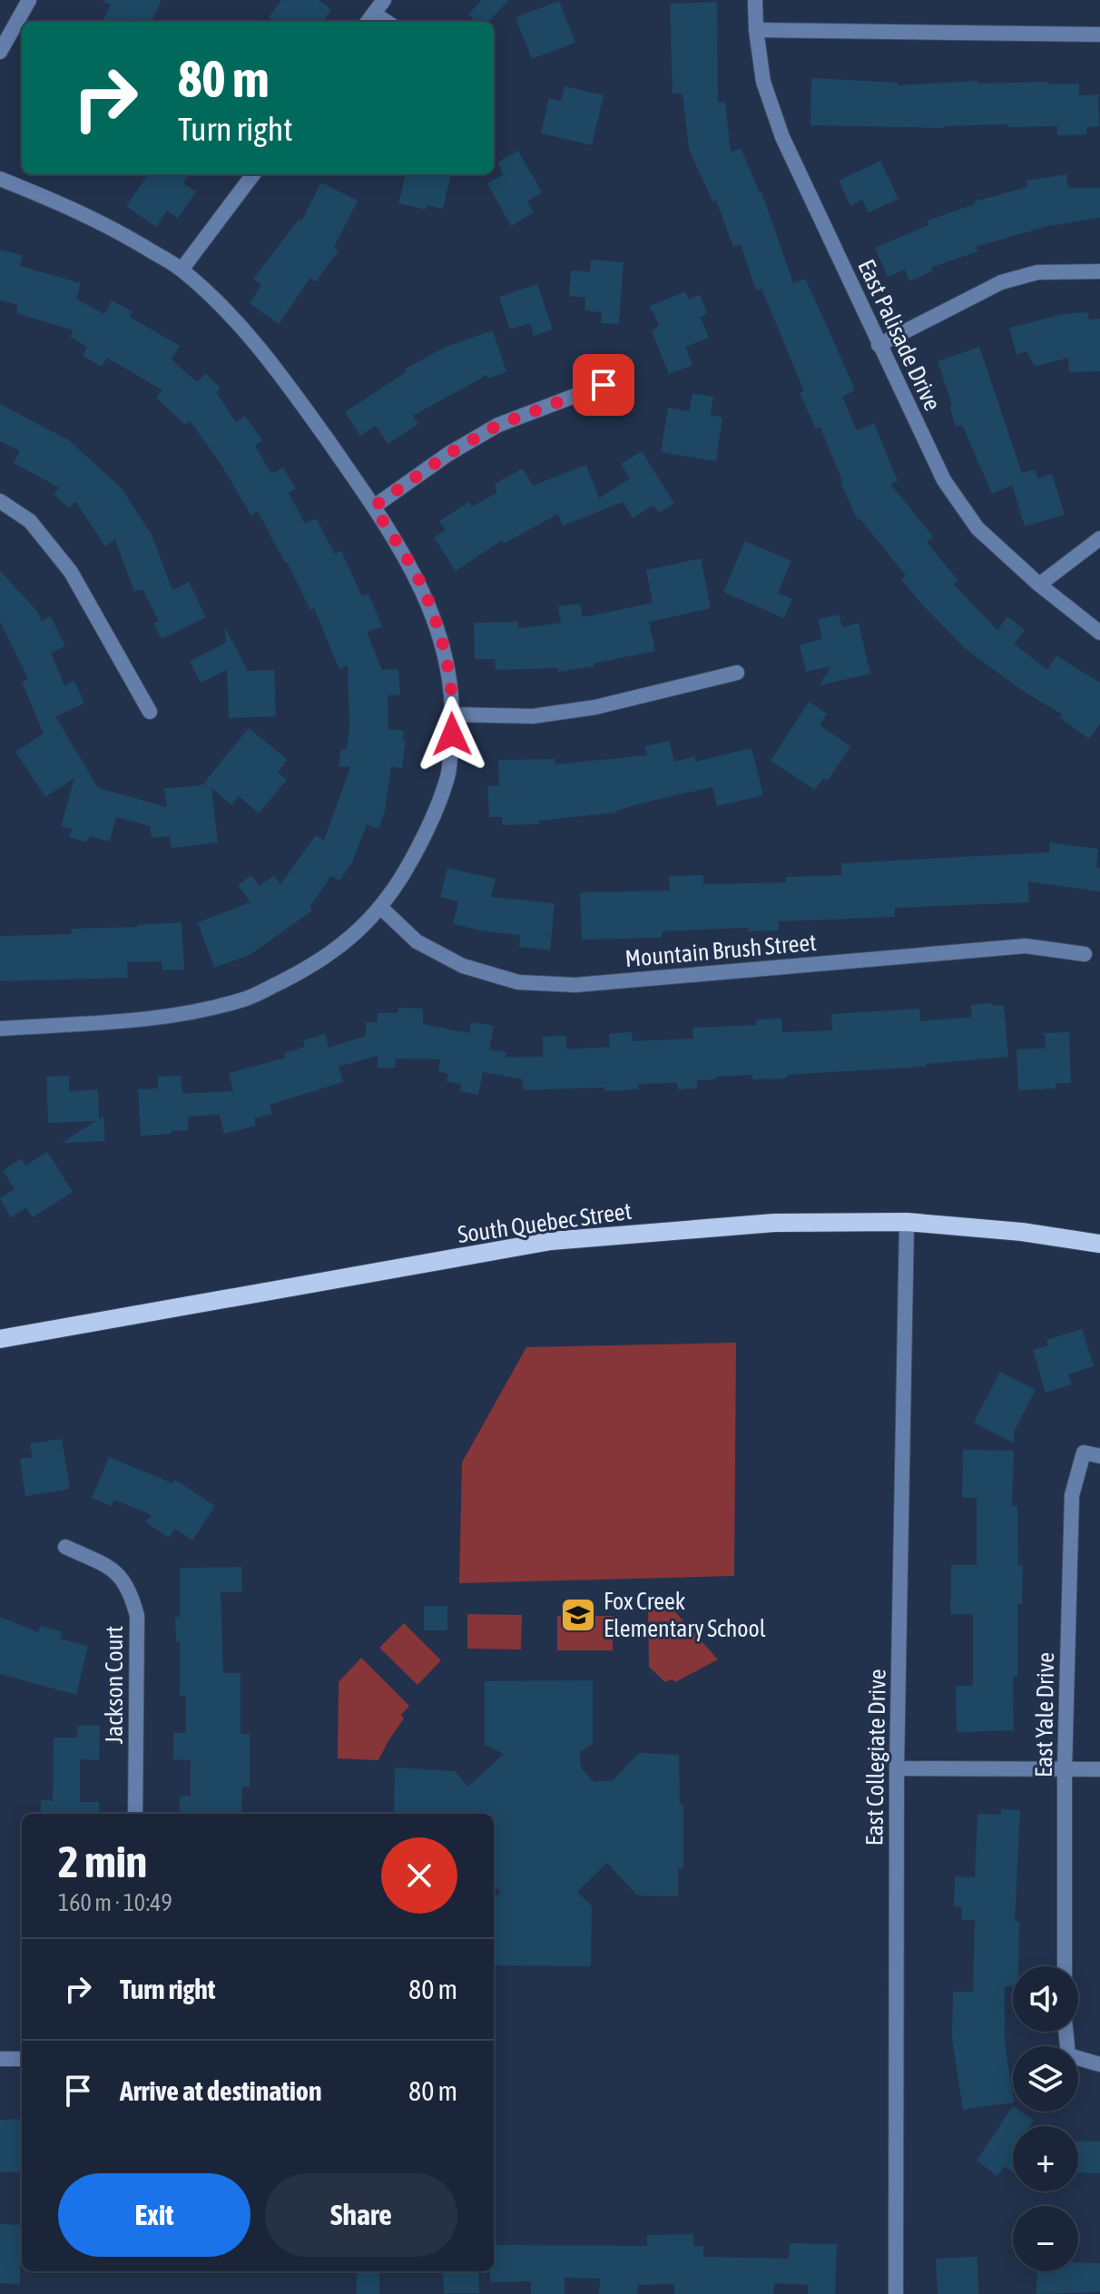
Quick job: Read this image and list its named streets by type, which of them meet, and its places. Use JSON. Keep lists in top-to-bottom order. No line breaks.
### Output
{"streets":{"main road":["South Quebec Street"],"street":["East Palisade Drive","Mountain Brush Street","Jackson Court","East Yale Drive","East Collegiate Drive"]},"crossings":[["South Quebec Street","East Collegiate Drive"]],"places":{"school or university":["Fox Creek Elementary School"]},"page":{"turn":["80 m","Turn right"],"heading":["2 min","160 m · 10:49"],"list":[{"name":"Turn right","value":"80 m"},{"name":"Arrive at destination","value":"80 m"}],"map_buttons":["+","−"],"buttons":["Exit","Share"]}}
